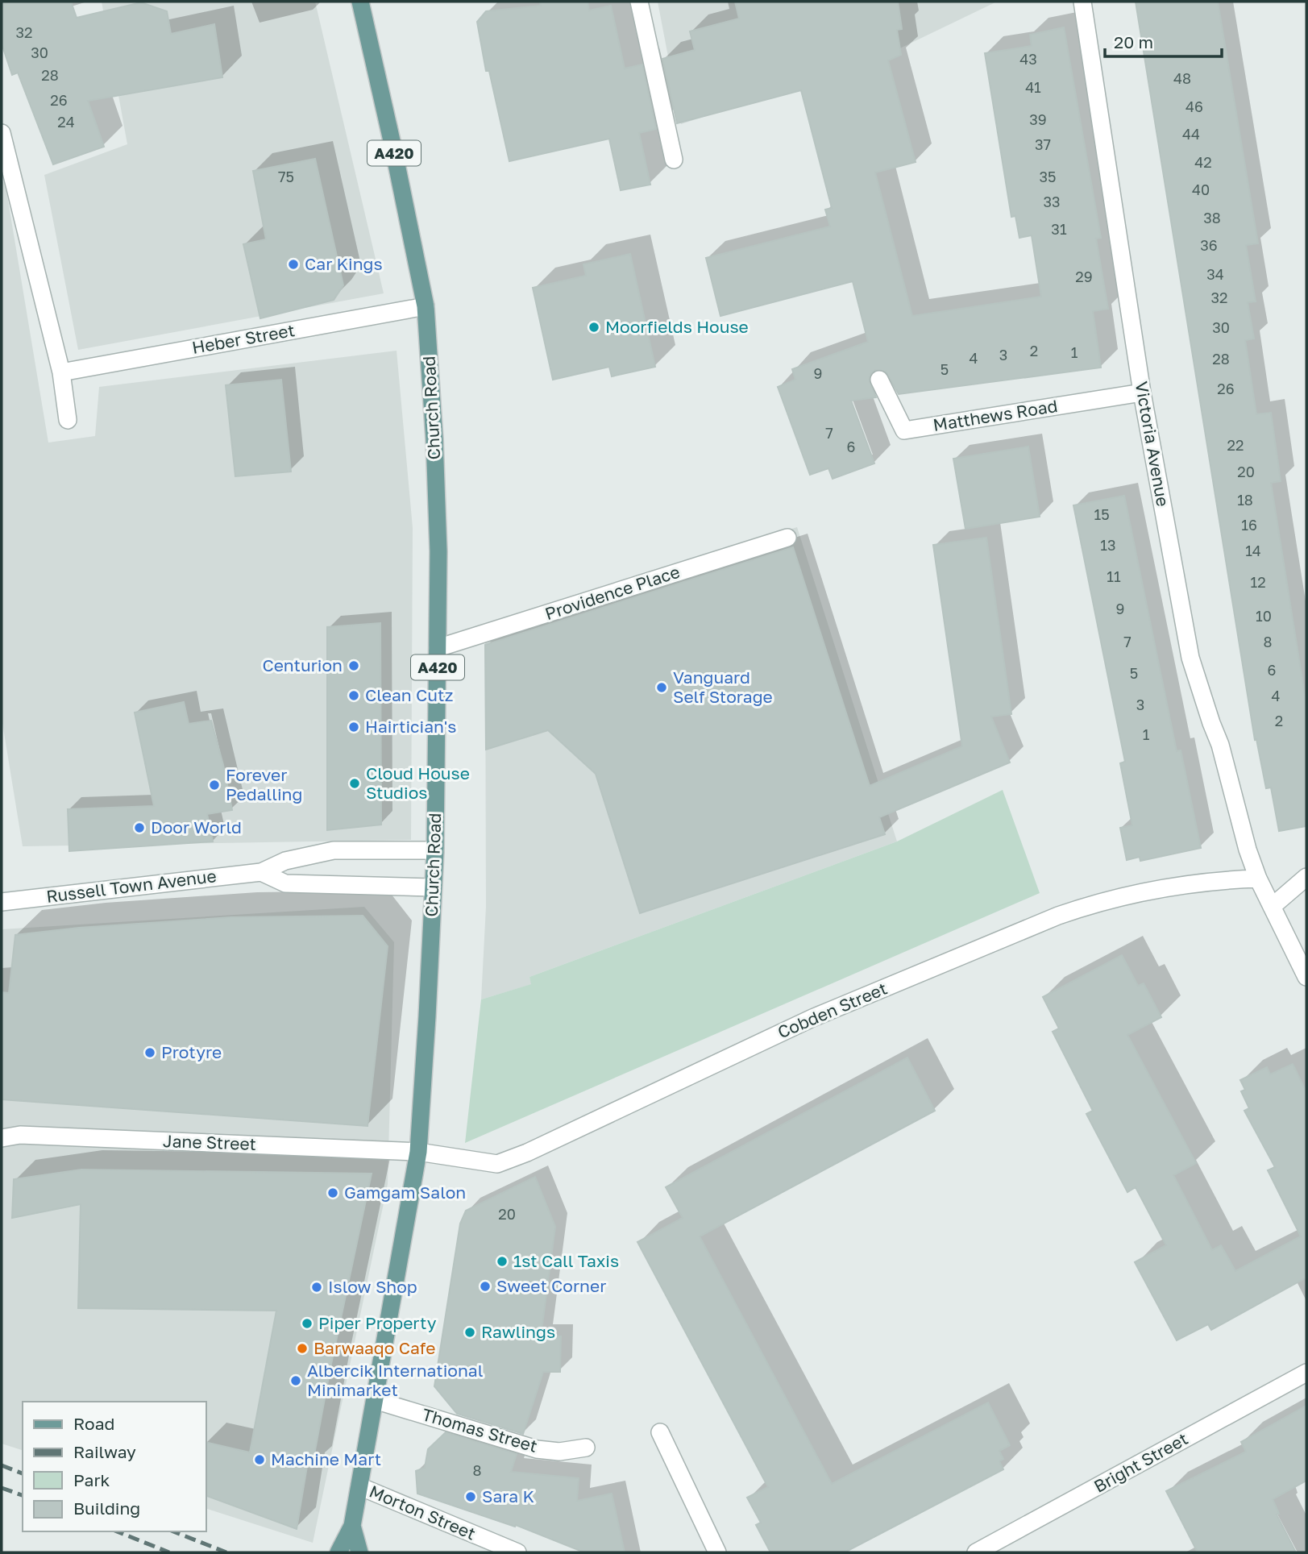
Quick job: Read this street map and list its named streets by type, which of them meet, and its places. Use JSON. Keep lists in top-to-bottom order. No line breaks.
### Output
{"streets":{"main road":["A420","Church Road"],"street":["Heber Street","Matthews Road","Victoria Avenue","Providence Place","Russell Town Avenue","Cobden Street","Jane Street","Thomas Street","Bright Street","Morton Street"]},"crossings":[["Heber Street","Church Road"],["Church Road","Providence Place"],["Church Road","Russell Town Avenue"],["Church Road","Cobden Street"],["Church Road","Jane Street"],["Church Road","Thomas Street"],["Church Road","Morton Street"],["Matthews Road","Victoria Avenue"],["Victoria Avenue","Cobden Street"],["Cobden Street","Jane Street"]],"places":["Car Kings","Moorfields House","Centurion","Vanguard Self Storage","Clean Cutz","Hairtician's","Cloud House Studios","Forever Pedalling","Door World","Protyre","Gamgam Salon","1st Call Taxis","Sweet Corner","Islow Shop","Piper Property","Rawlings","Barwaaqo Cafe","Albercik International Minimarket","Machine Mart","Sara K"],"house_numbers":["32","30","43","28","48","41","26","46","39","24","44","37","42","75","35","40","33","38","31","36","34","29","32","30","2","1","3","4","28","5","9","26","7","22","6","20","18","15","16","13","14","11","12","9","10","7","8","6","5","4","3","2","1","20","8"],"legend":["Road","Railway","Park","Building"],"scale_bar":"20 m"}
